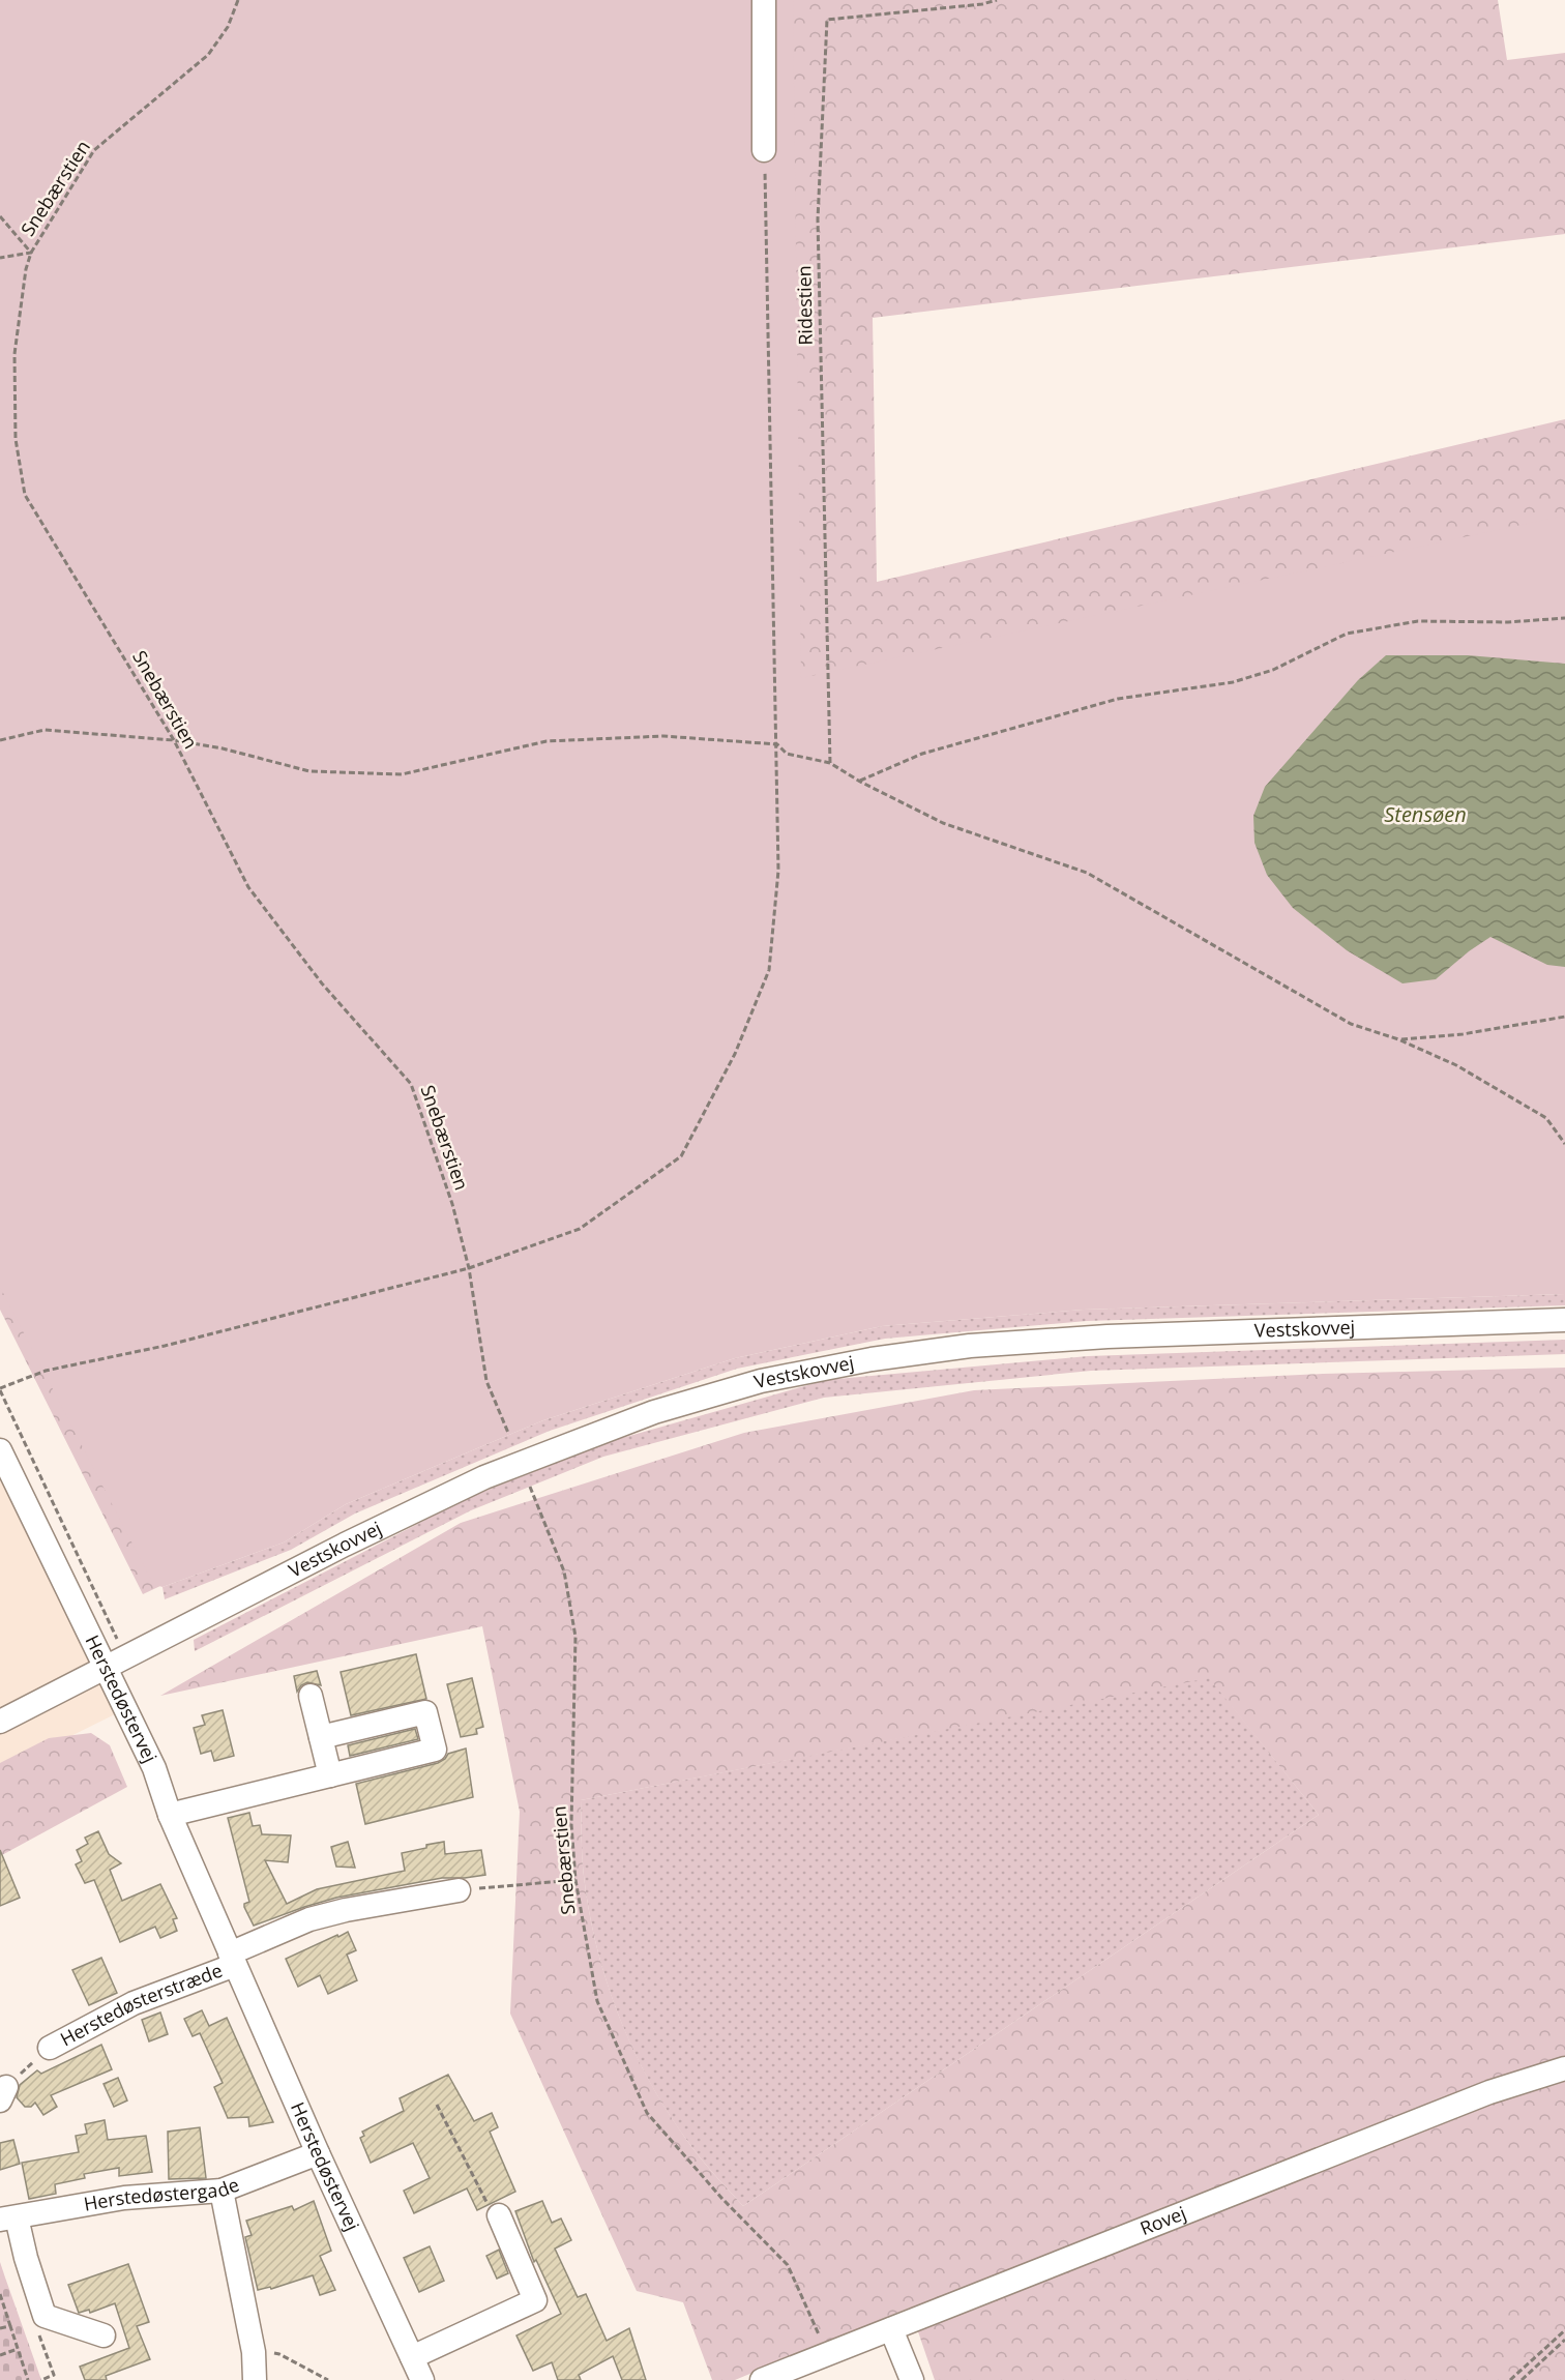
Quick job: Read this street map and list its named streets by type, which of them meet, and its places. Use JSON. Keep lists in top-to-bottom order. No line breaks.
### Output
{"streets":{"street":["Vestskovvej","Herstedøstervej","Herstedøsterstræde","Herstedøstergade","Rovej"],"path":["Snebærstien","Ridestien"]},"crossings":[["Snebærstien","Rovej"],["Vestskovvej","Herstedøstervej"],["Herstedøstervej","Herstedøsterstræde"],["Herstedøstervej","Herstedøstergade"]],"water":["Stensøen"]}
